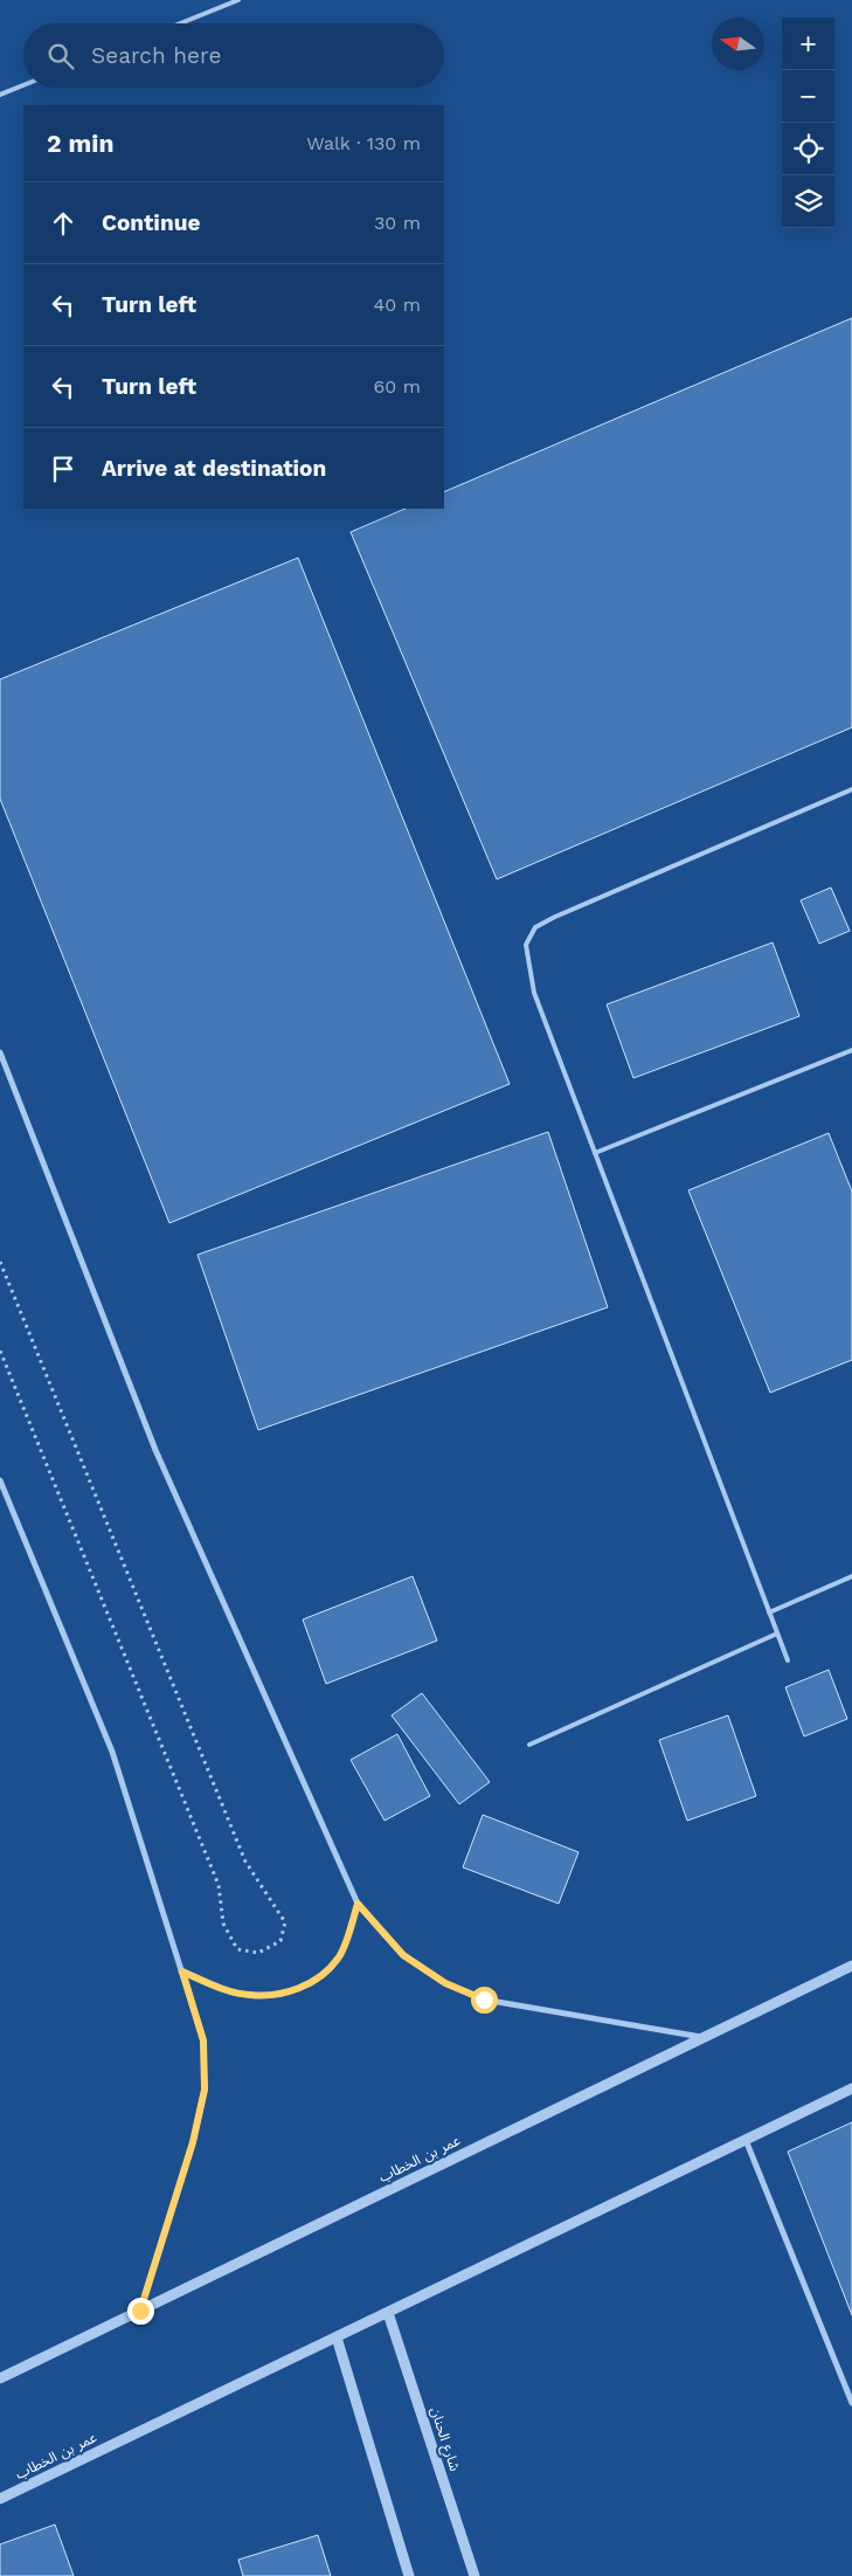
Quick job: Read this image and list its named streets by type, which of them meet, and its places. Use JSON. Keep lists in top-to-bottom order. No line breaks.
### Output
{"streets":{"street":["عمر بن الخطاب","شارع الحنان"]},"crossings":[["عمر بن الخطاب","شارع الحنان"]],"north":"left","page":{"map_buttons":["+","−"],"search":"Search here","heading":["2 min","Walk · 130 m"],"list":[["Continue","30 m"],["Turn left","40 m"],["Turn left","60 m"],"Arrive at destination"]}}
